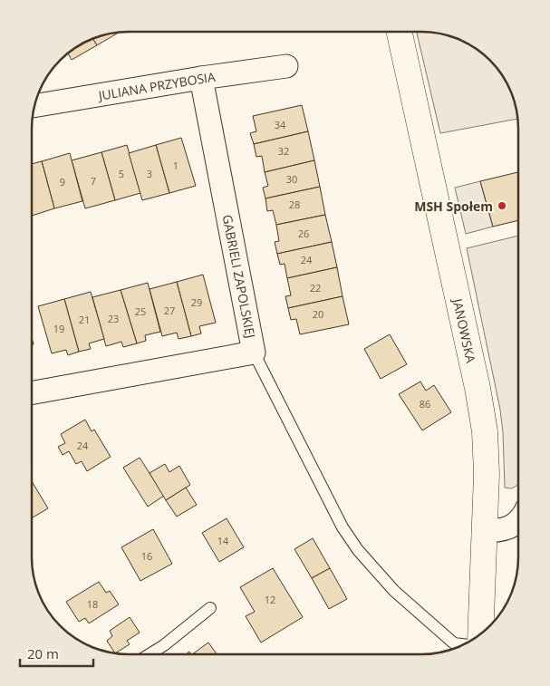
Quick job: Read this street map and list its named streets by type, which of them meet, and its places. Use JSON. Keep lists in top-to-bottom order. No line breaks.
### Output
{"streets":{"street":["JULIANA PRZYBOSIA","GABRIELI ZAPOLSKIEJ","JANOWSKA"]},"crossings":[["JULIANA PRZYBOSIA","GABRIELI ZAPOLSKIEJ"]],"places":["MSH Społem"],"house_numbers":["34","32","1","5","3","30","7","9","28","26","24","22","29","27","25","20","23","21","19","86","24","14","16","12","18"],"scale_bar":"20 m"}
